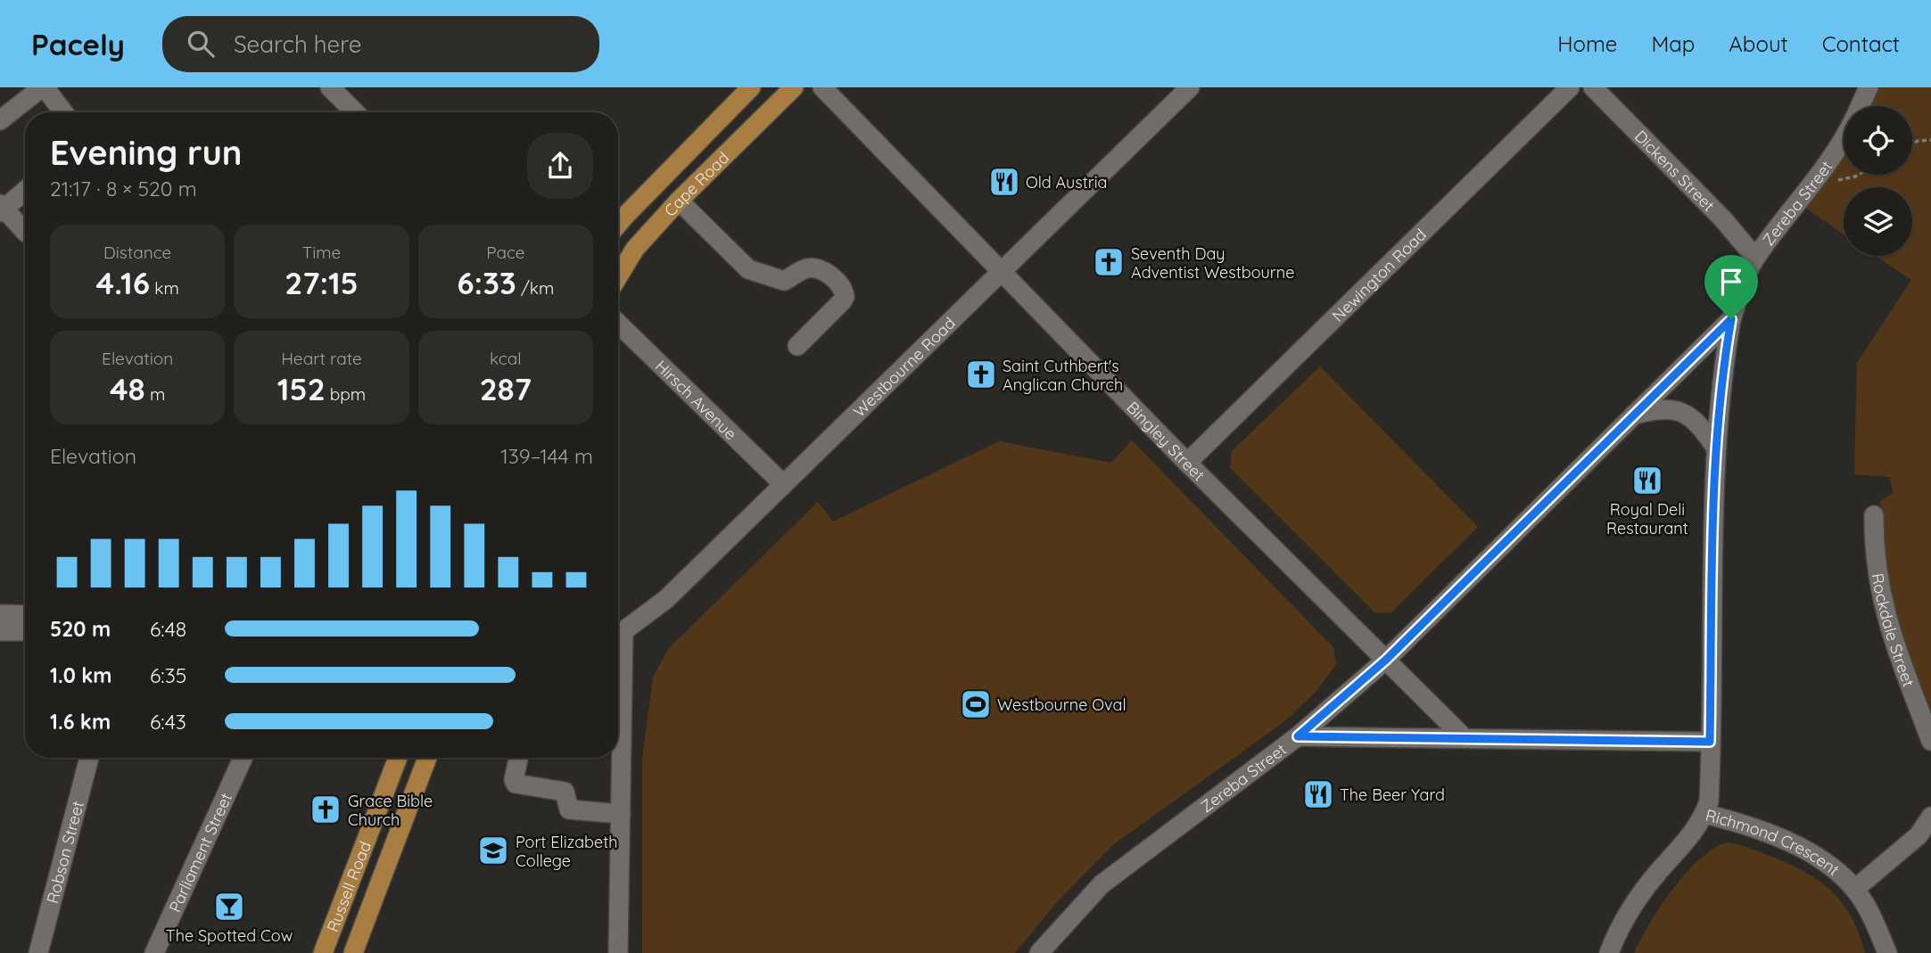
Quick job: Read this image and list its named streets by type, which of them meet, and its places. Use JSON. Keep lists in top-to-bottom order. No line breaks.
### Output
{"streets":{"main road":["Cape Road","Russell Road"],"street":["Dickens Street","Zereba Street","Newington Road","Westbourne Road","Hirsch Avenue","Bingley Street","Rockdale Street","Richmond Crescent","Robson Street","Parliament Street"]},"crossings":[["Dickens Street","Zereba Street"],["Zereba Street","Bingley Street"],["Newington Road","Bingley Street"],["Westbourne Road","Hirsch Avenue"],["Westbourne Road","Bingley Street"]],"places":{"restaurant":["Old Austria","Royal Deli Restaurant","The Beer Yard"],"church":["Seventh Day Adventist Westbourne","Saint Cuthbert's Anglican Church","Grace Bible Church"],"sports":["Westbourne Oval"],"school or university":["Port Elizabeth College"],"bar":["The Spotted Cow"]},"page":{"header":"Pacely","search":"Search here","nav":["Home","Map","About","Contact"],"heading":["Evening run","21:17 · 8 × 520 m"],"stats":[["Distance","4.16 km"],["Time","27:15"],["Pace","6:33 /km"],["Elevation","48 m"],["Heart rate","152 bpm"],["kcal","287"]],"chart":["Elevation","139–144 m"],"list":[{"name":"520 m","note":"6:48"},{"name":"1.0 km","note":"6:35"},{"name":"1.6 km","note":"6:43"}]}}
